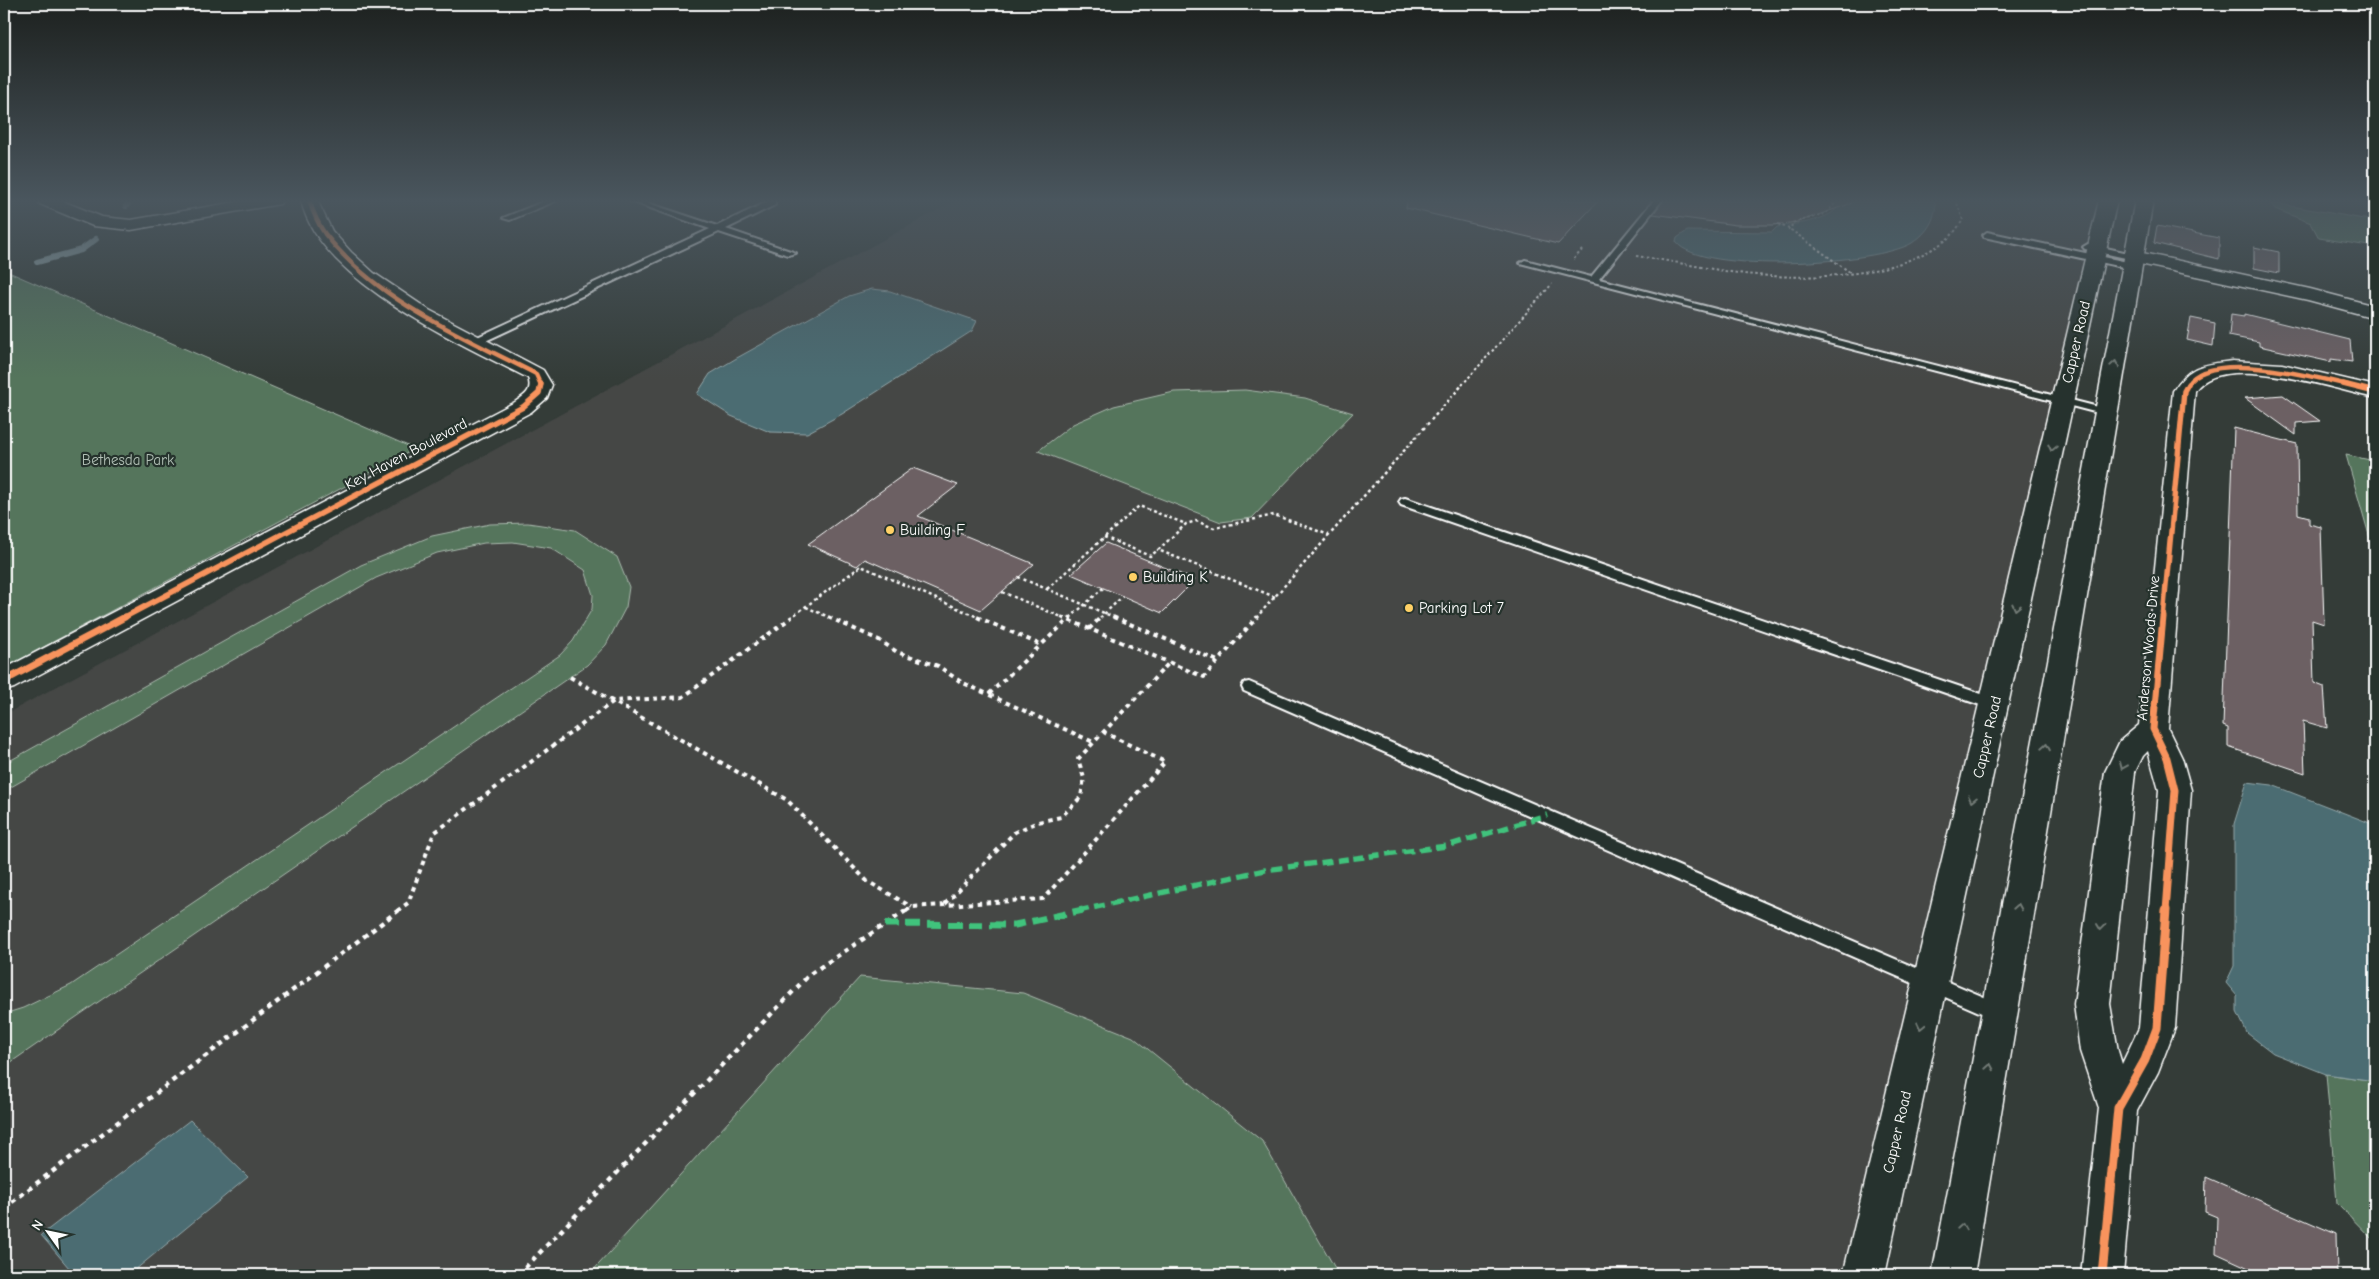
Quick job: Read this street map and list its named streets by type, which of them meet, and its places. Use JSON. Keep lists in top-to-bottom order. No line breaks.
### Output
{"streets":{"street":["Capper Road","Key Haven Boulevard","Anderson Woods Drive"]},"parks":["Bethesda Park"],"places":["Building F","Building K","Parking Lot 7"],"north":"top left"}
